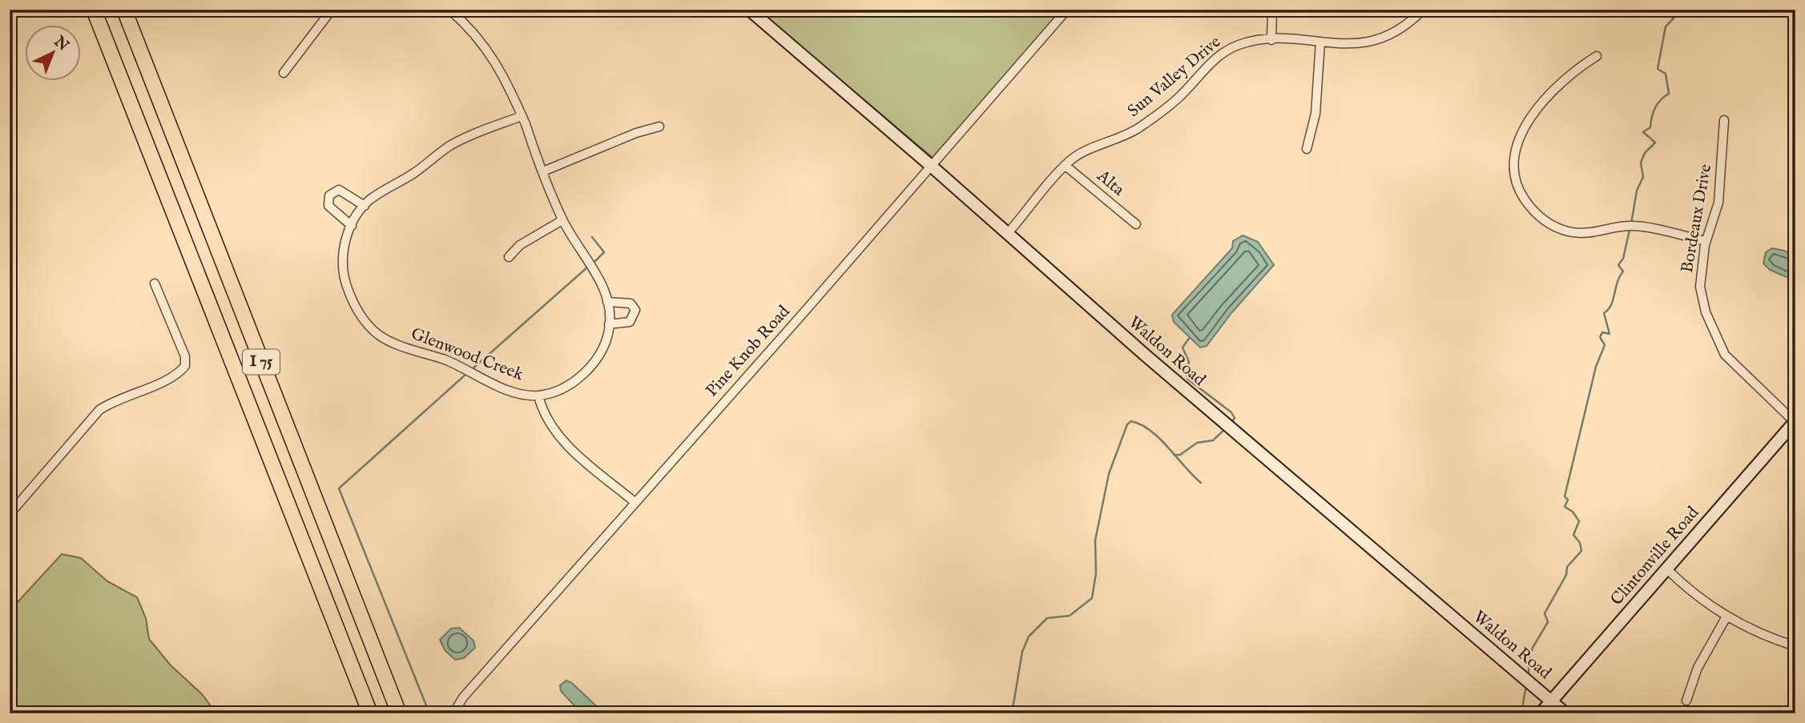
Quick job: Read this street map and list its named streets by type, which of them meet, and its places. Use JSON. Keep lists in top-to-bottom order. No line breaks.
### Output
{"streets":{"highway":["I 75"],"street":["Sun Valley Drive","Alta","Bordeaux Drive","Pine Knob Road","Waldon Road","Glenwood Creek","Clintonville Road"]},"crossings":[["Sun Valley Drive","Alta"],["Sun Valley Drive","Waldon Road"],["Bordeaux Drive","Clintonville Road"],["Pine Knob Road","Waldon Road"],["Waldon Road","Clintonville Road"]],"north":"top right"}
